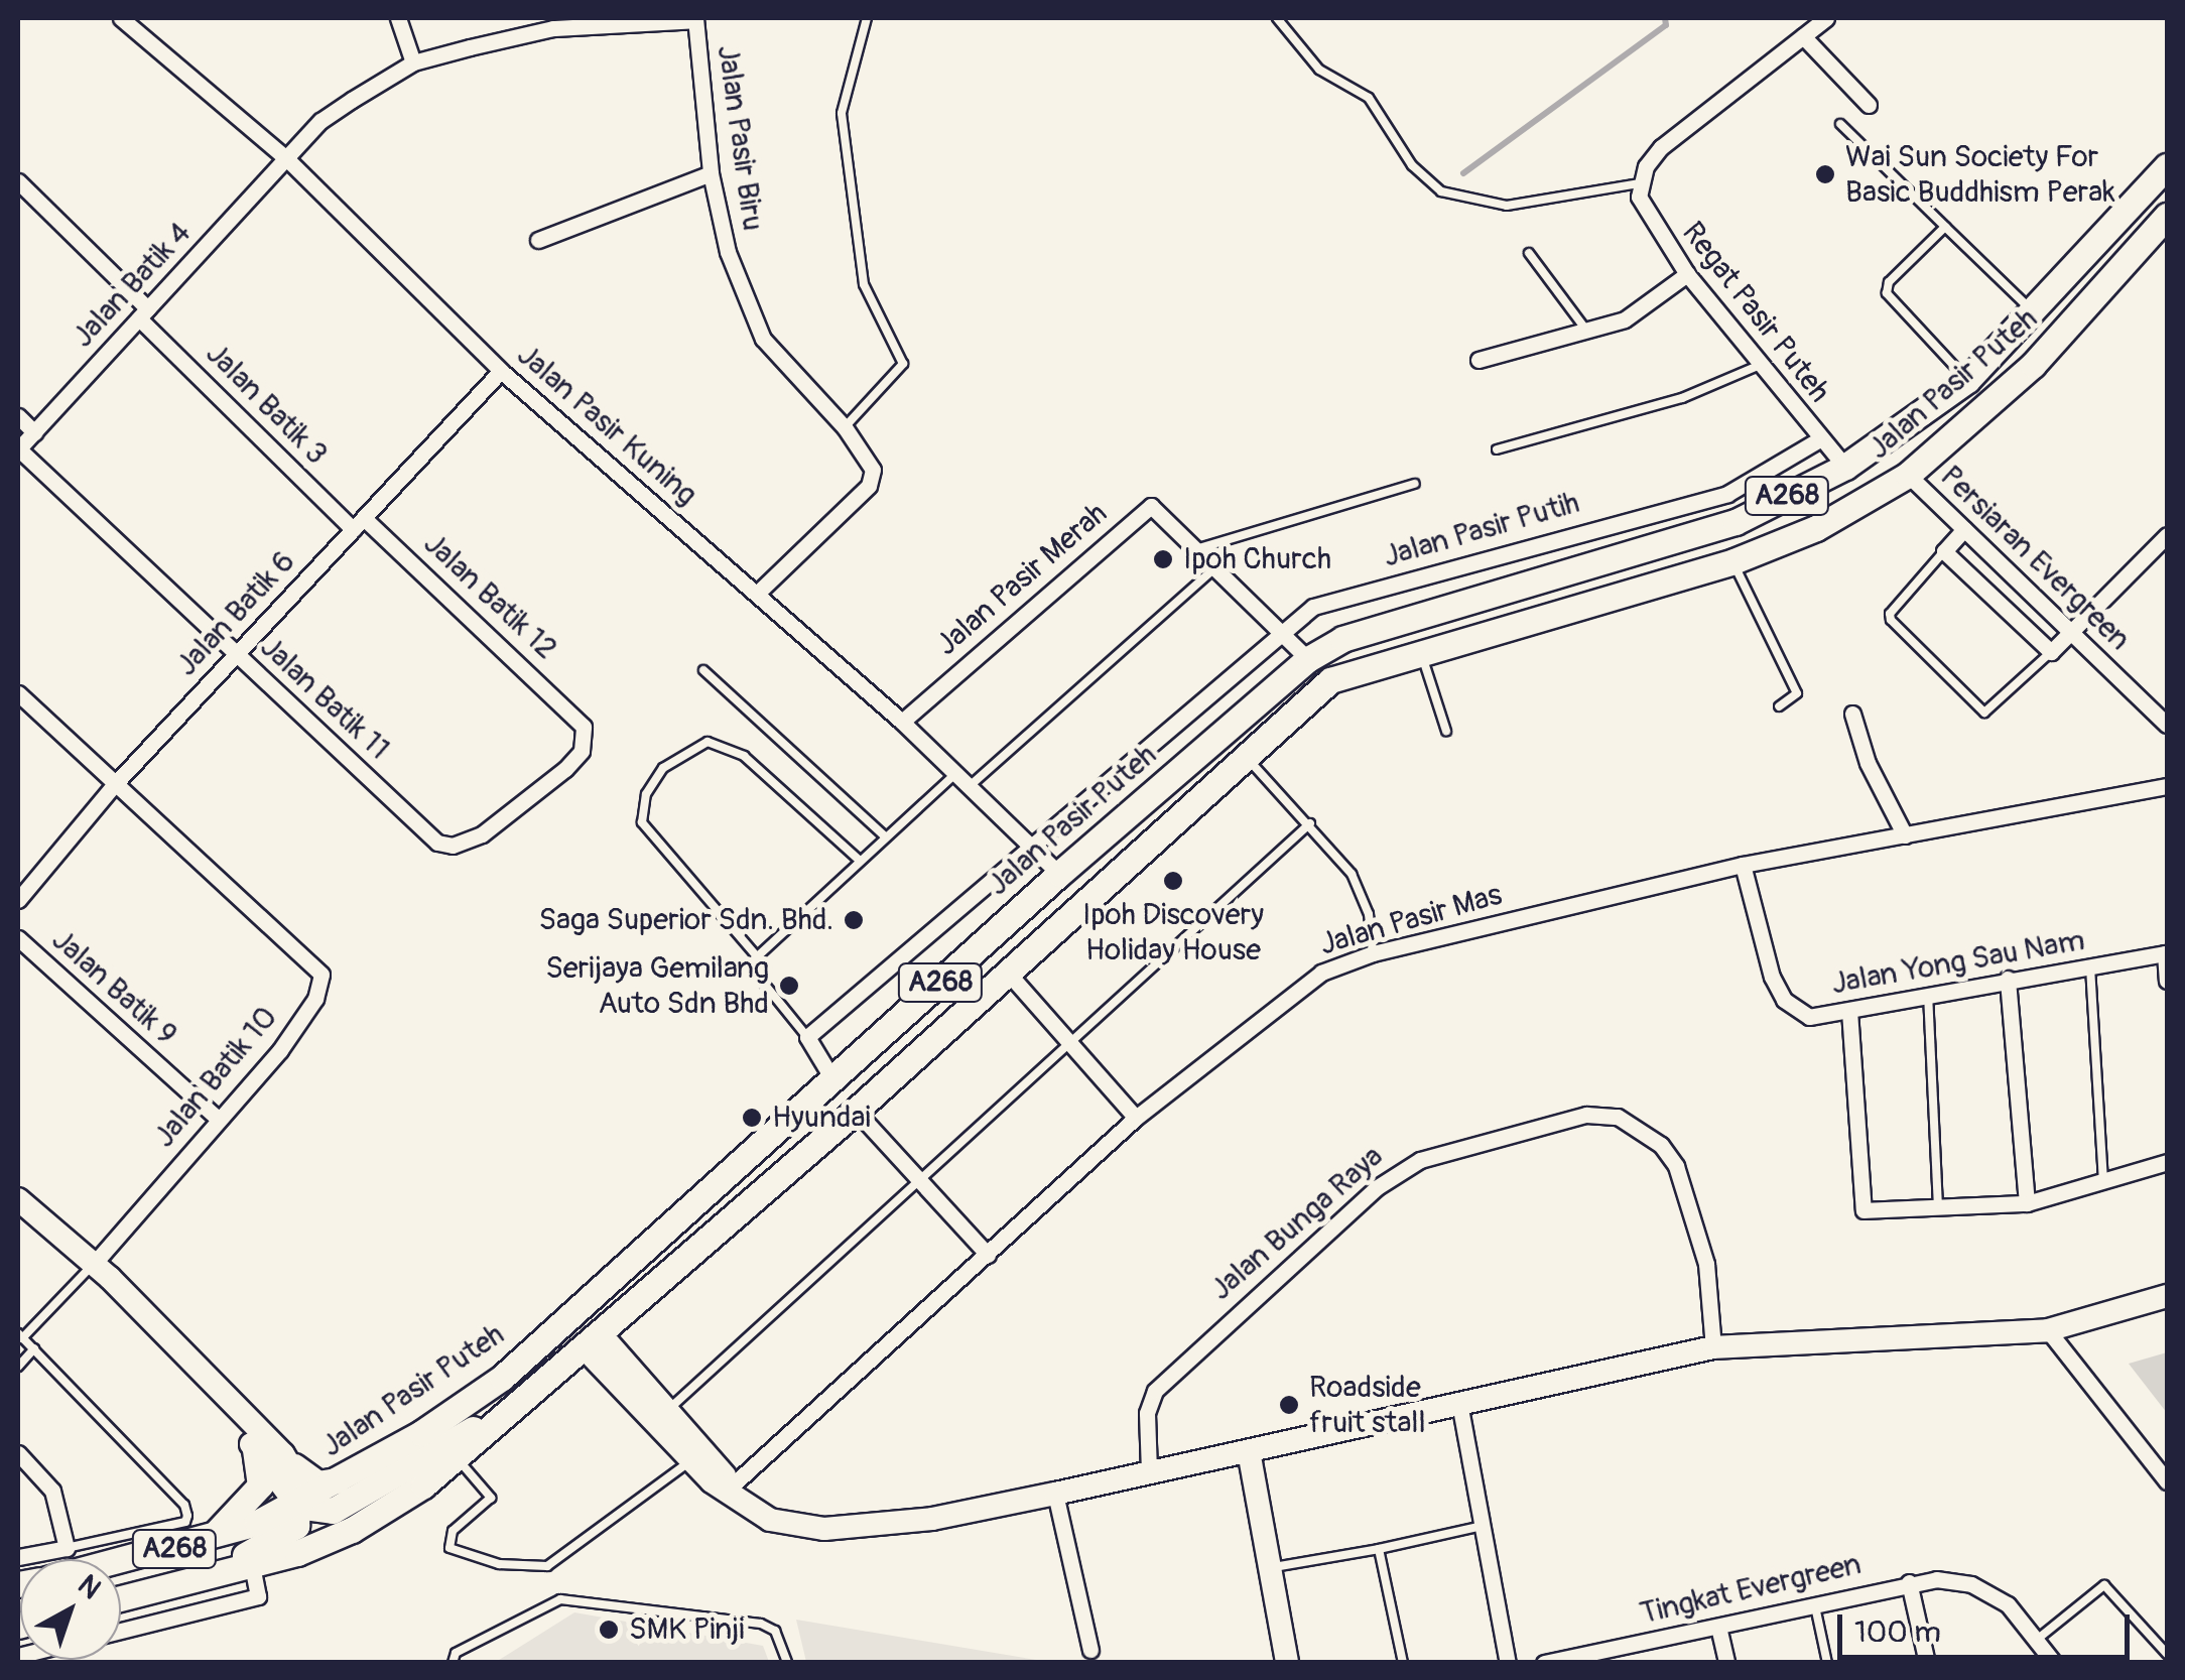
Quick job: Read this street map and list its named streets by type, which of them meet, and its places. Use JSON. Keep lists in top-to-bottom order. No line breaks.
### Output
{"streets":{"main road":["Jalan Pasir Puteh","A268"],"street":["Jalan Pasir Biru","Jalan Batik 4","Regat Pasir Puteh","Jalan Batik 3","Jalan Pasir Kuning","Jalan Pasir Putih","Persiaran Evergreen","Jalan Pasir Merah","Jalan Batik 12","Jalan Batik 6","Jalan Batik 11","Jalan Pasir Mas","Jalan Yong Sau Nam","Jalan Batik 9","Jalan Batik 10","Jalan Bunga Raya","Tingkat Evergreen"]},"crossings":[["Jalan Pasir Biru","Jalan Batik 4"],["Jalan Pasir Biru","Jalan Pasir Kuning"],["Jalan Batik 4","Jalan Batik 3"],["Jalan Batik 4","Jalan Pasir Kuning"],["Jalan Batik 4","Jalan Batik 11"],["Regat Pasir Puteh","Jalan Pasir Puteh"],["Regat Pasir Puteh","Jalan Pasir Putih"],["Jalan Pasir Puteh","Jalan Pasir Kuning"],["Jalan Pasir Puteh","Persiaran Evergreen"],["Jalan Pasir Puteh","Jalan Pasir Merah"],["Jalan Batik 3","Jalan Batik 12"],["Jalan Batik 3","Jalan Batik 6"],["Jalan Pasir Kuning","Jalan Pasir Putih"],["Jalan Pasir Kuning","Jalan Pasir Merah"],["Jalan Pasir Kuning","Jalan Batik 6"],["Jalan Pasir Putih","Jalan Pasir Merah"],["Jalan Batik 12","Jalan Batik 6"],["Jalan Batik 12","Jalan Batik 11"],["Jalan Batik 6","Jalan Batik 11"],["Jalan Batik 6","Jalan Batik 10"],["Jalan Pasir Mas","Jalan Yong Sau Nam"],["Jalan Batik 9","Jalan Batik 10"]],"places":["Wai Sun Society For Basic Buddhism Perak","Ipoh Church","Ipoh Discovery Holiday House","Saga Superior Sdn. Bhd.","Serijaya Gemilang Auto Sdn Bhd","Hyundai","Roadside fruit stall","SMK Pinji"],"scale_bar":"100 m","north":"top right"}
